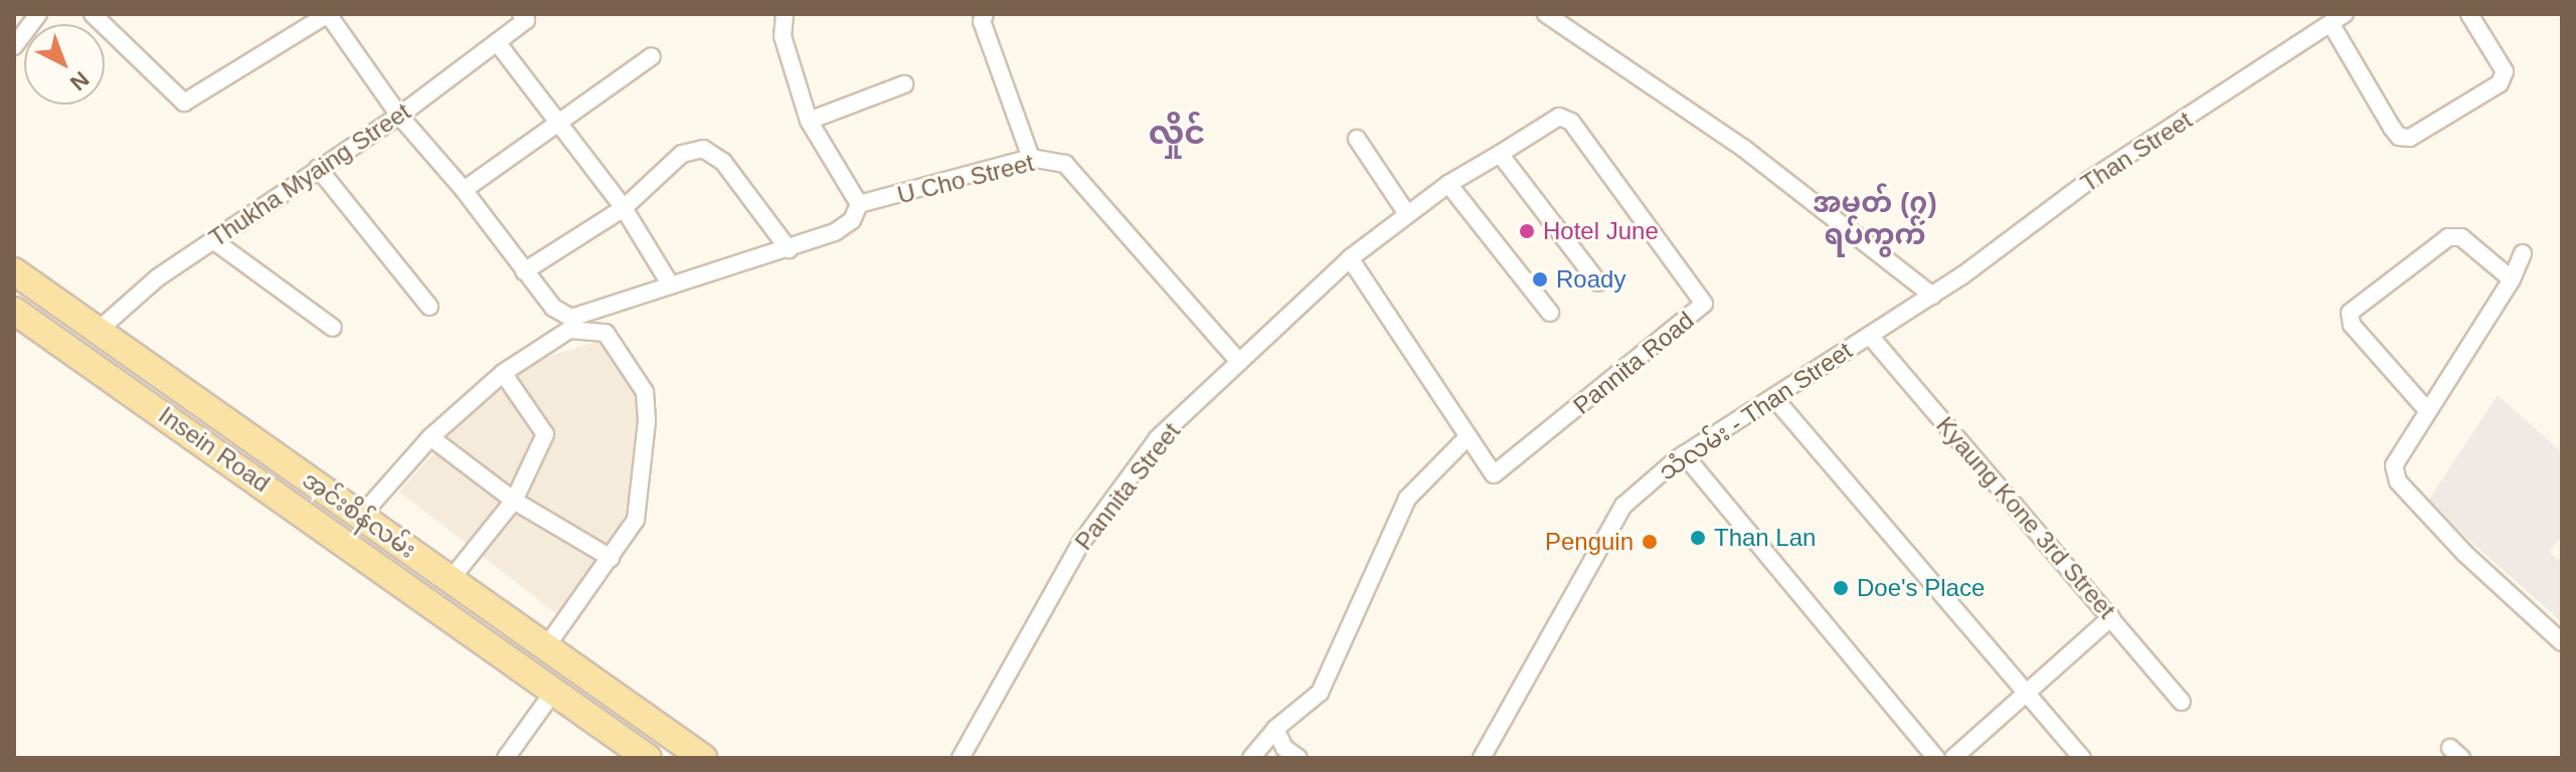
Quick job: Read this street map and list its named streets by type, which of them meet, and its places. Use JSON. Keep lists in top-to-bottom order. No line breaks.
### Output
{"streets":{"main road":["Insein Road","အင်းစိန်လမ်း"],"street":["Than Street","Thukha Myaing Street","U Cho Street","Pannita Road","သံလမ်း - Than Street","Pannita Street","Kyaung Kone 3rd Street"]},"crossings":[["Than Street","သံလမ်း - Than Street"],["Thukha Myaing Street","အင်းစိန်လမ်း"],["U Cho Street","Pannita Street"],["Pannita Road","Pannita Street"],["သံလမ်း - Than Street","Kyaung Kone 3rd Street"]],"districts":["လှိုင်","အမှတ် (၇) ရပ်ကွက်"],"places":["Hotel June","Roady","Than Lan","Penguin","Doe's Place"],"north":"bottom right"}
